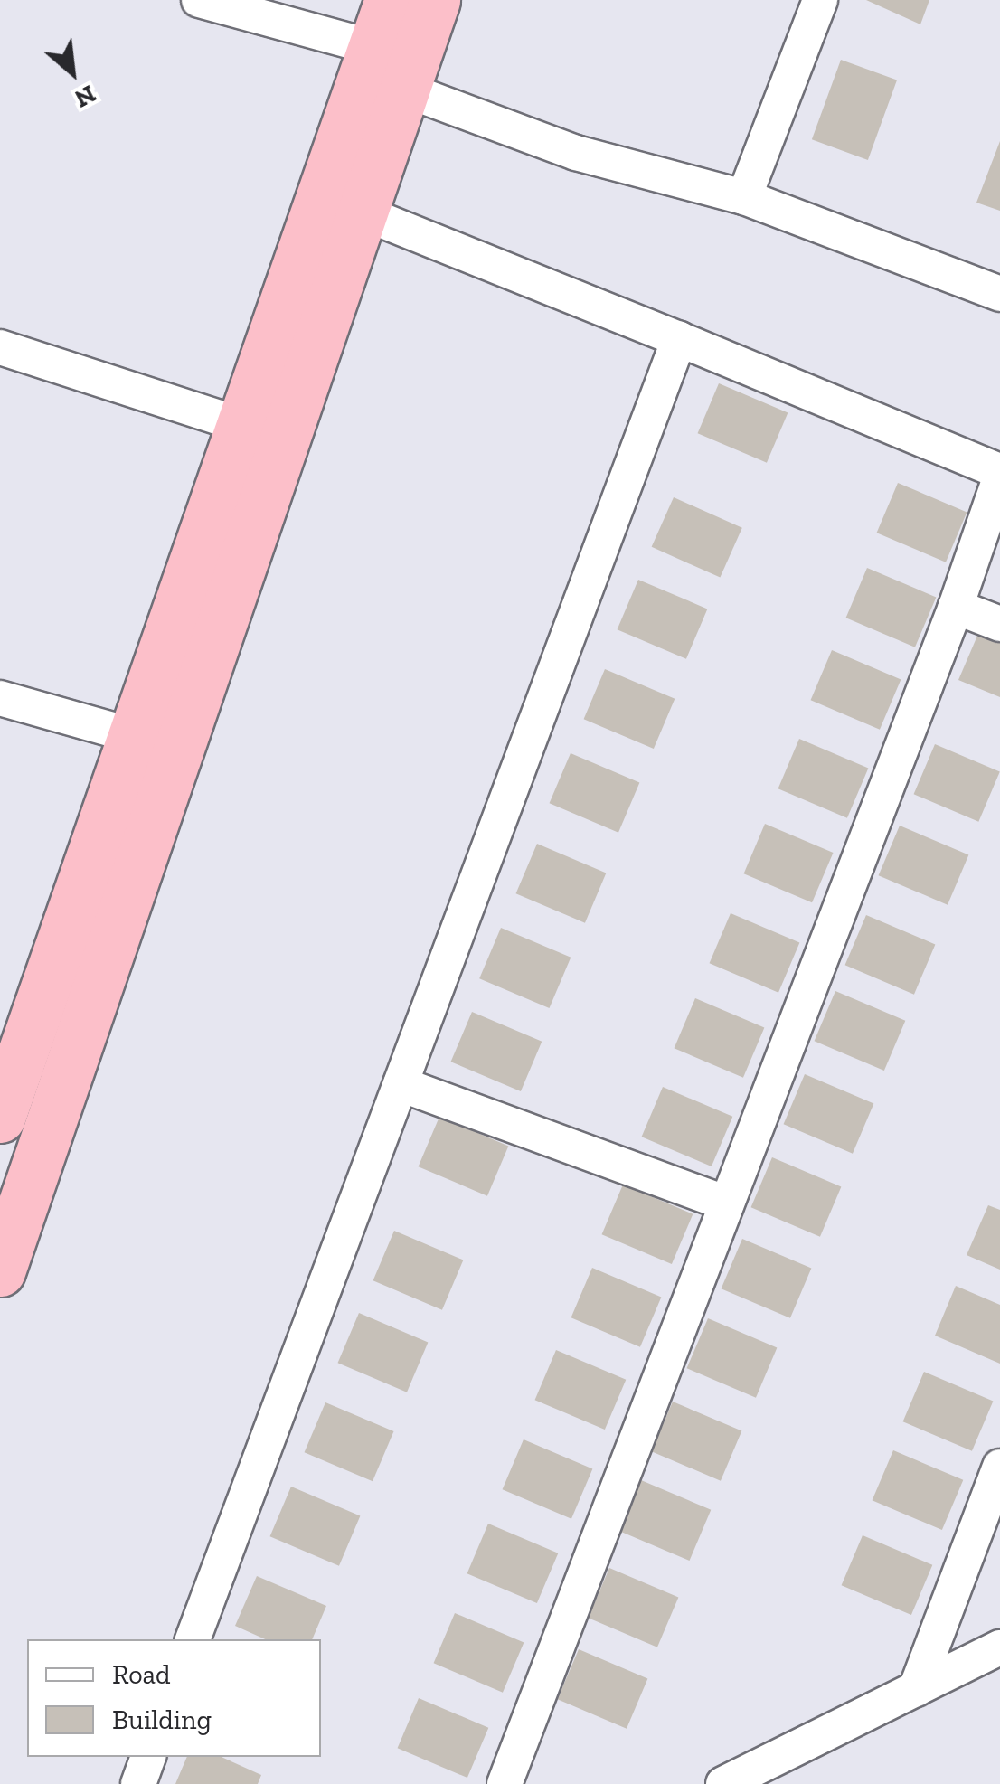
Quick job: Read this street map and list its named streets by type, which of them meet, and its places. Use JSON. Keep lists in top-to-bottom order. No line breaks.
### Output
{"legend":["Road","Building"],"north":"bottom right"}
